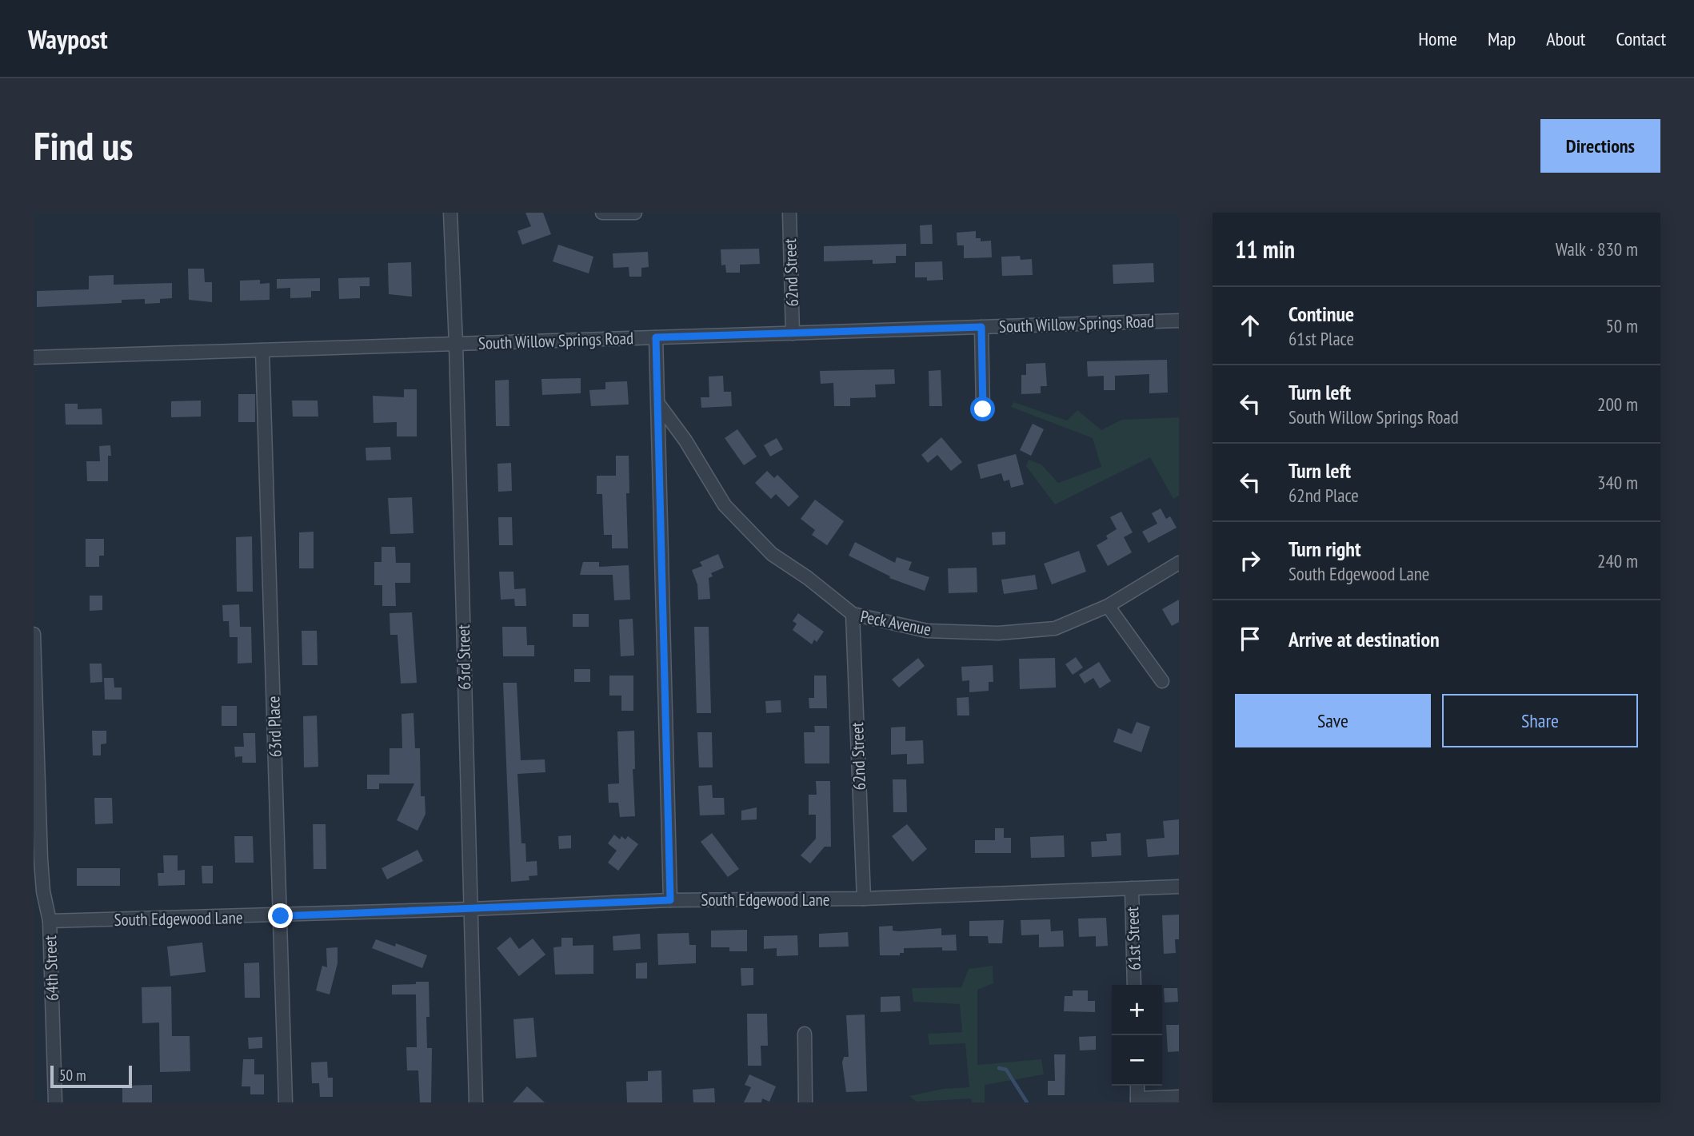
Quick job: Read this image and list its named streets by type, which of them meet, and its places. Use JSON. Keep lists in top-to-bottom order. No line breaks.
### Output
{"streets":{"street":["62nd Street","South Willow Springs Road","Peck Avenue","63rd Street","63rd Place","South Edgewood Lane","61st Street","64th Street"]},"crossings":[["62nd Street","South Willow Springs Road"],["62nd Street","Peck Avenue"],["62nd Street","South Edgewood Lane"],["South Willow Springs Road","63rd Street"],["South Willow Springs Road","63rd Place"],["63rd Street","South Edgewood Lane"],["63rd Place","South Edgewood Lane"],["South Edgewood Lane","61st Street"],["South Edgewood Lane","64th Street"]],"scale_bar":"50 m","page":{"header":"Waypost","nav":["Home","Map","About","Contact"],"buttons":["Directions",["Save","Share"]],"title":"Find us","heading":["11 min","Walk · 830 m"],"list":[["Continue","61st Place","50 m"],["Turn left","South Willow Springs Road","200 m"],["Turn left","62nd Place","340 m"],["Turn right","South Edgewood Lane","240 m"],"Arrive at destination"],"map_buttons":["+","−"],"scale":"50 m"}}
